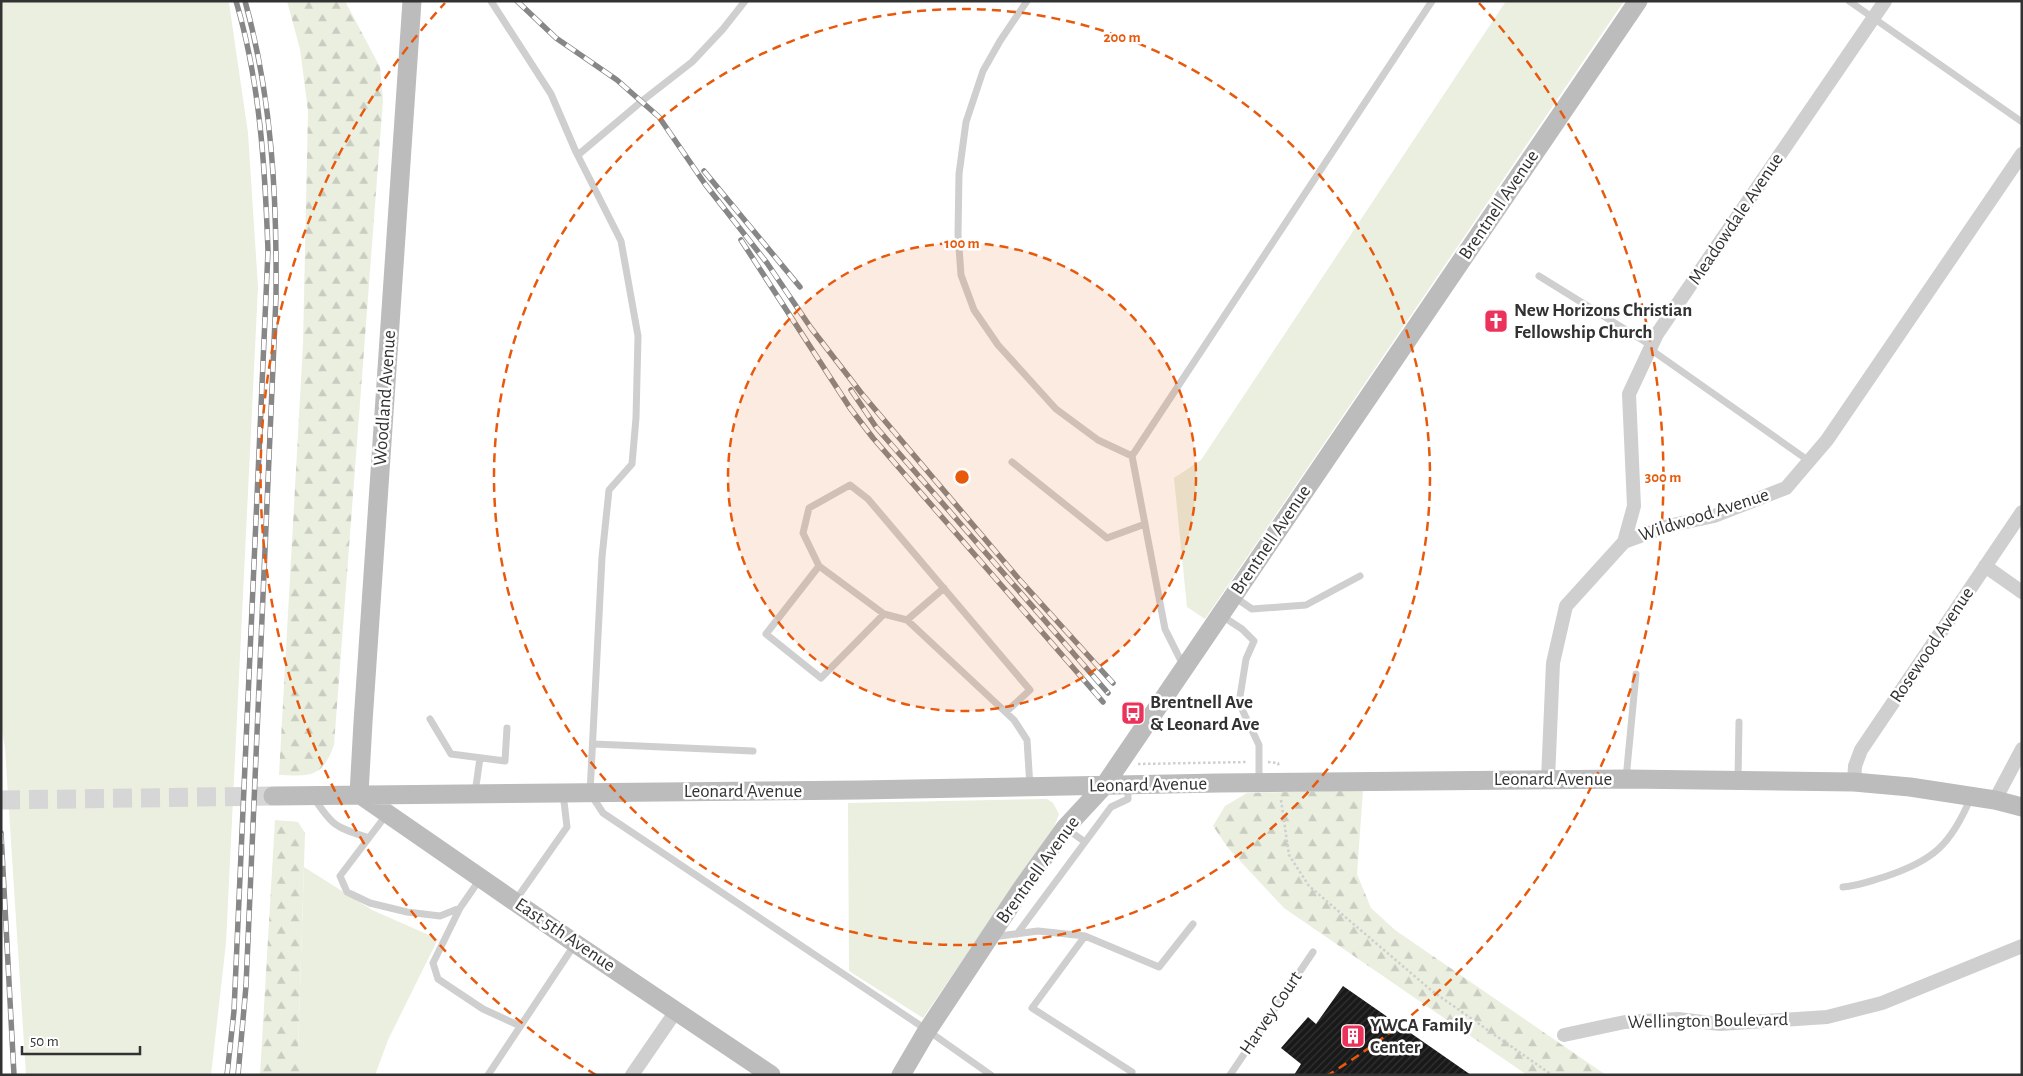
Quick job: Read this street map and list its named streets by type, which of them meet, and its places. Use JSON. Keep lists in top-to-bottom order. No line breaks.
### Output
{"streets":{"street":["Brentnell Avenue","Meadowdale Avenue","Woodland Avenue","Wildwood Avenue","Rosewood Avenue","Leonard Avenue","East 5th Avenue","Wellington Boulevard"],"lane":["Harvey Court"]},"crossings":[["Brentnell Avenue","Leonard Avenue"],["Meadowdale Avenue","Wildwood Avenue"],["Woodland Avenue","Leonard Avenue"],["Woodland Avenue","East 5th Avenue"],["Wildwood Avenue","Leonard Avenue"],["Rosewood Avenue","Leonard Avenue"],["Leonard Avenue","East 5th Avenue"]],"places":{"church":["New Horizons Christian Fellowship Church"],"bus stop":["Brentnell Ave & Leonard Ave"],"building":["YWCA Family Center"]},"scale_bar":"50 m","rings":["200 m","100 m","300 m"]}
